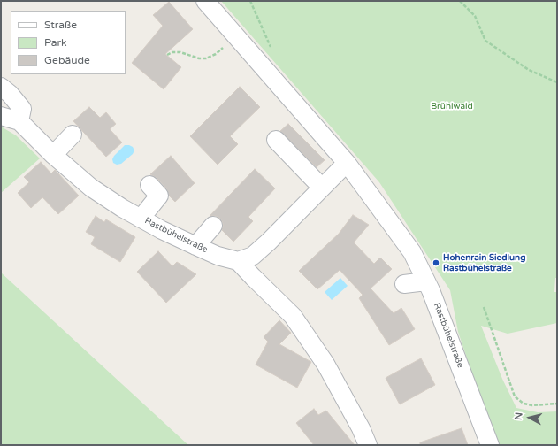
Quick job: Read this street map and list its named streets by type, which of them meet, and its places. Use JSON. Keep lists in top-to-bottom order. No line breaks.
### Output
{"streets":{"street":["Rastbühelstraße"]},"parks":["Brühlwald"],"places":["Hohenrain Siedlung Rastbühelstraße"],"legend":["Straße","Park","Gebäude"],"north":"left"}
